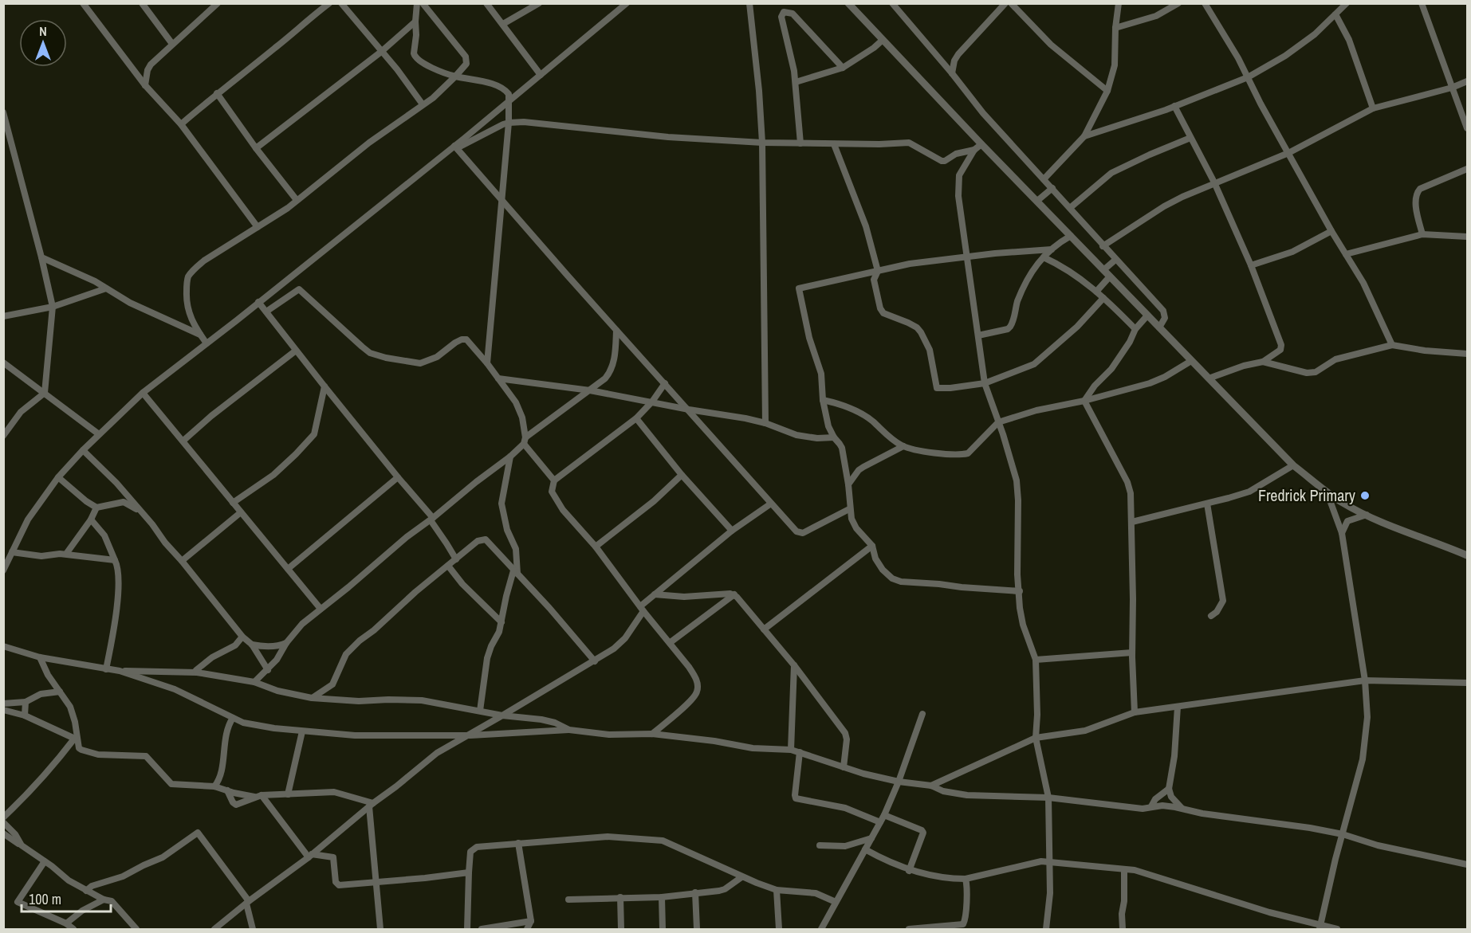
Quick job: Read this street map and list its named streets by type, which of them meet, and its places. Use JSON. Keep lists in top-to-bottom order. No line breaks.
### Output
{"places":["Fredrick Primary"],"scale_bar":"100 m","north":"top"}
